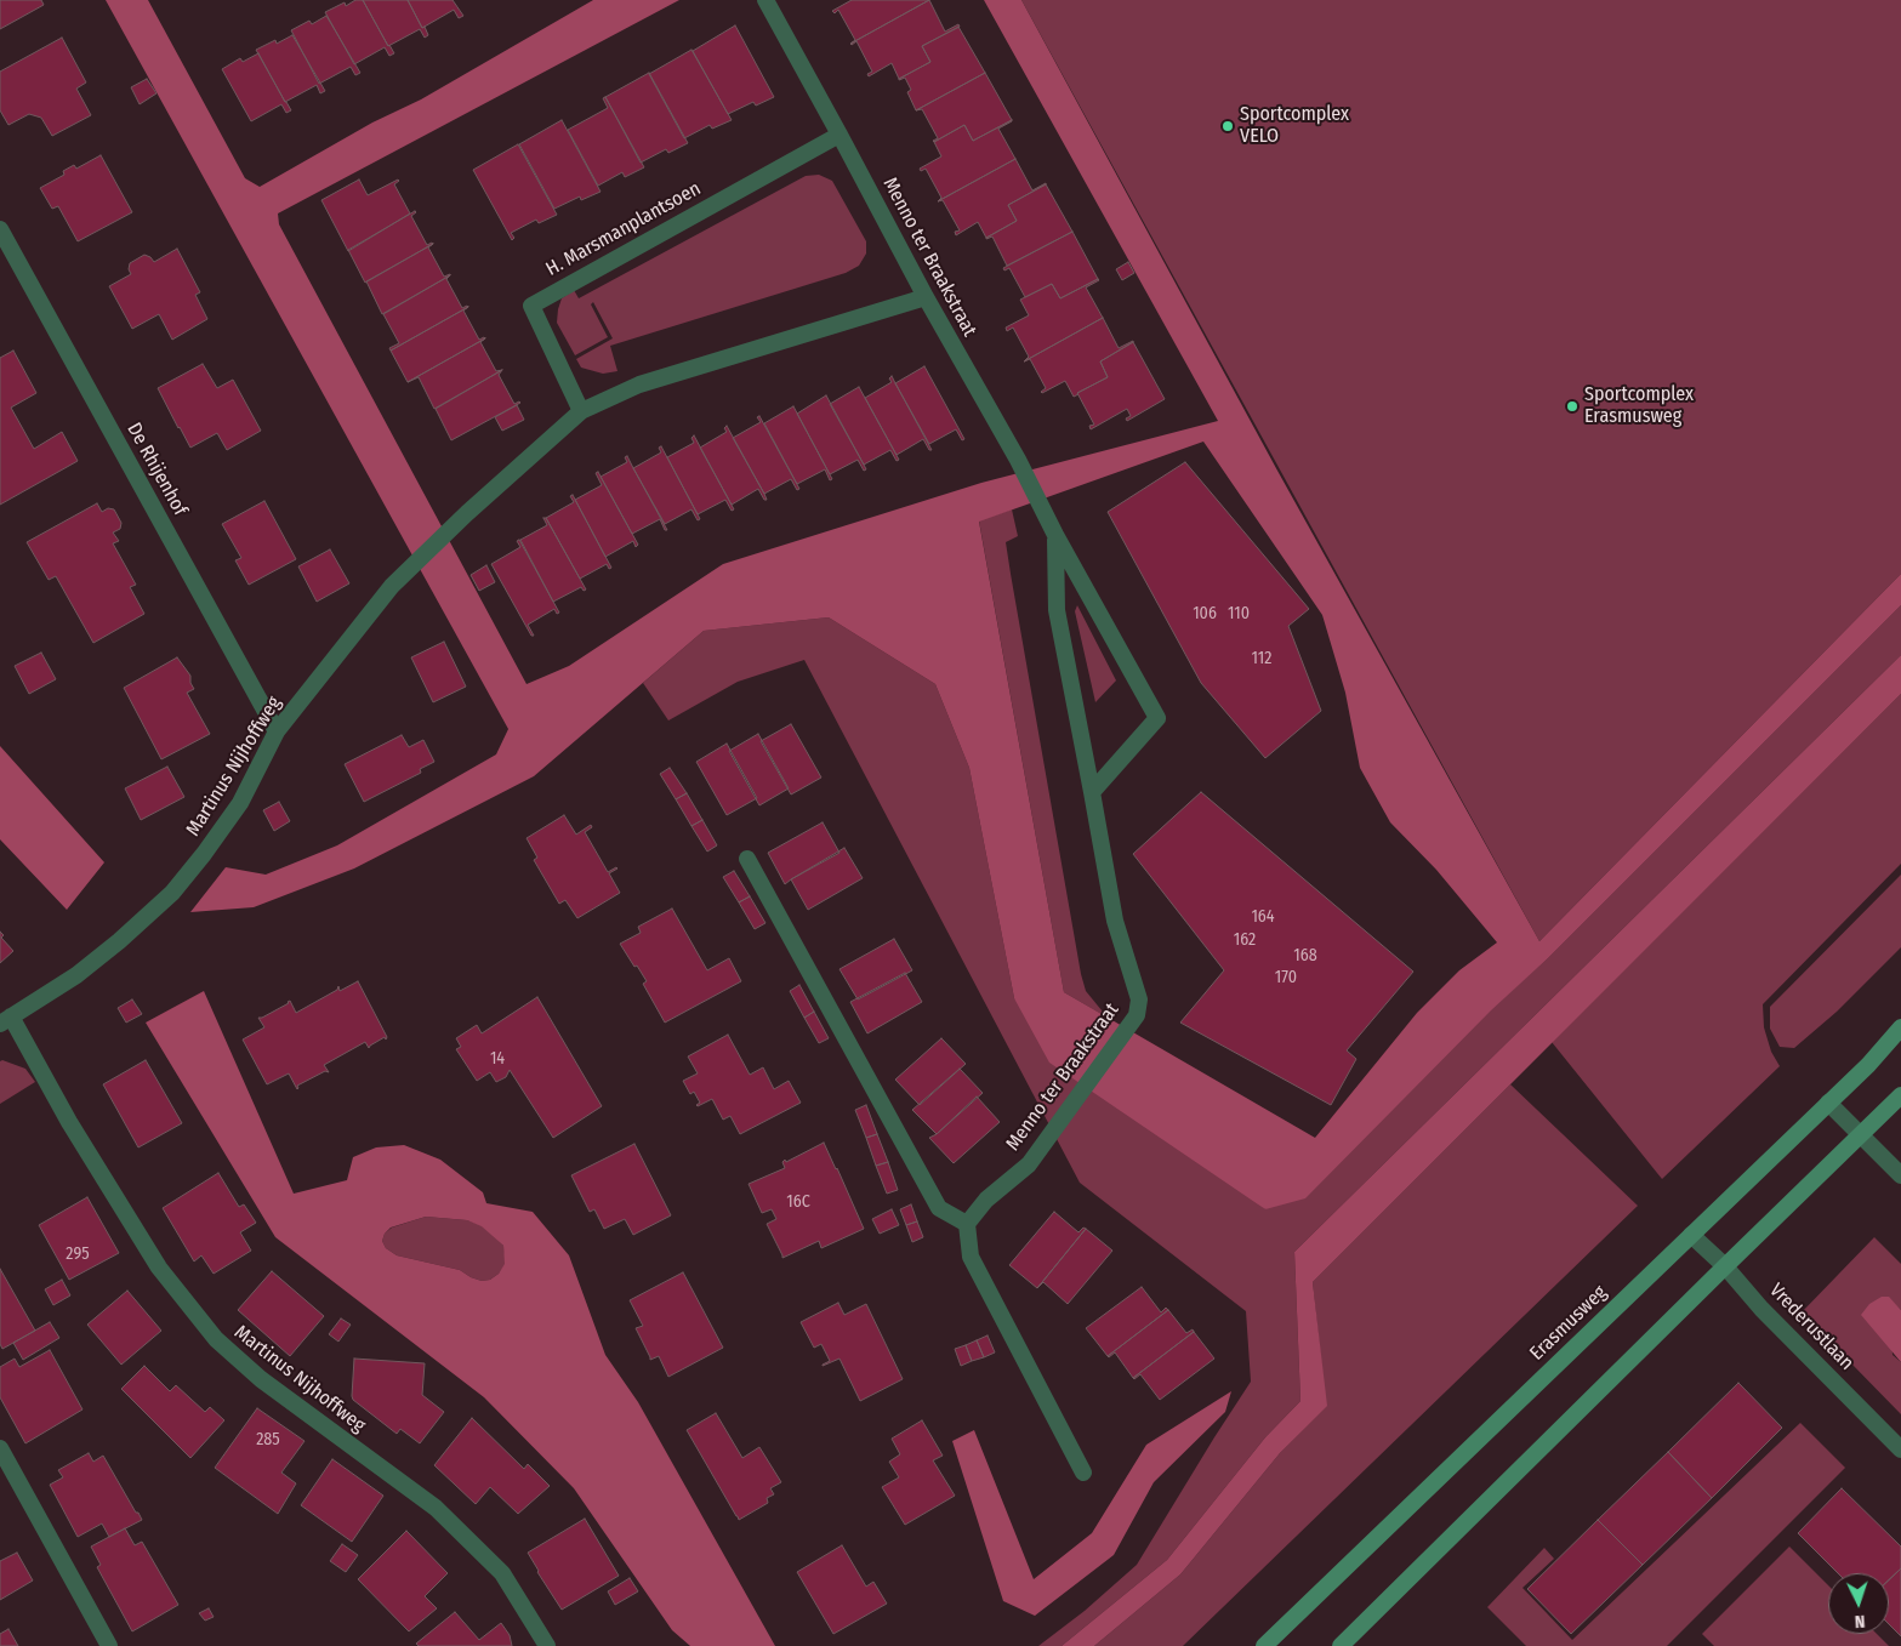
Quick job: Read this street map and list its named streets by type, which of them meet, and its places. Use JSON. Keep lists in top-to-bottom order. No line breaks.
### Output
{"streets":{"main road":["Erasmusweg"],"street":["H. Marsmanplantsoen","Menno ter Braakstraat","De Rhijenhof","Martinus Nijhoffweg","Vrederustlaan"]},"crossings":[["H. Marsmanplantsoen","Menno ter Braakstraat"],["H. Marsmanplantsoen","Martinus Nijhoffweg"],["De Rhijenhof","Martinus Nijhoffweg"],["Erasmusweg","Vrederustlaan"]],"places":["Sportcomplex VELO","Sportcomplex Erasmusweg"],"house_numbers":["106","110","112","164","162","168","170","14","16C","295","285"],"north":"bottom"}
